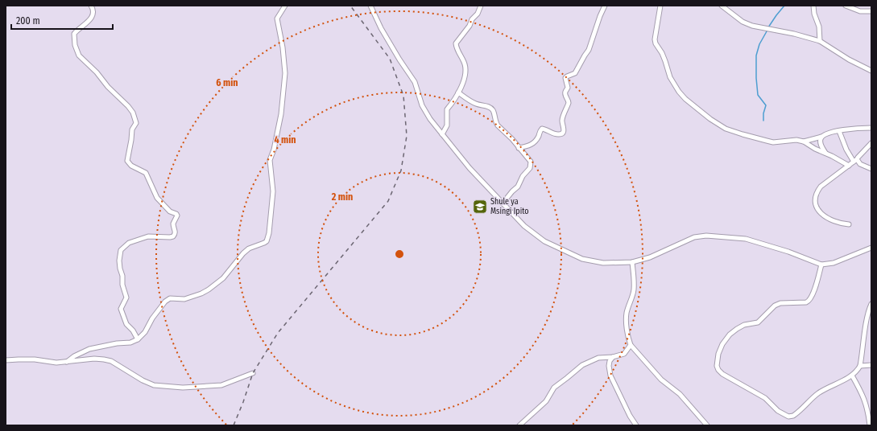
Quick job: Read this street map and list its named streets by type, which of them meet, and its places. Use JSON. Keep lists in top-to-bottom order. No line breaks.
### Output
{"places":{"school or university":["Shule ya Msingi Ipito"]},"scale_bar":"200 m","rings":["6 min","4 min","2 min"]}
